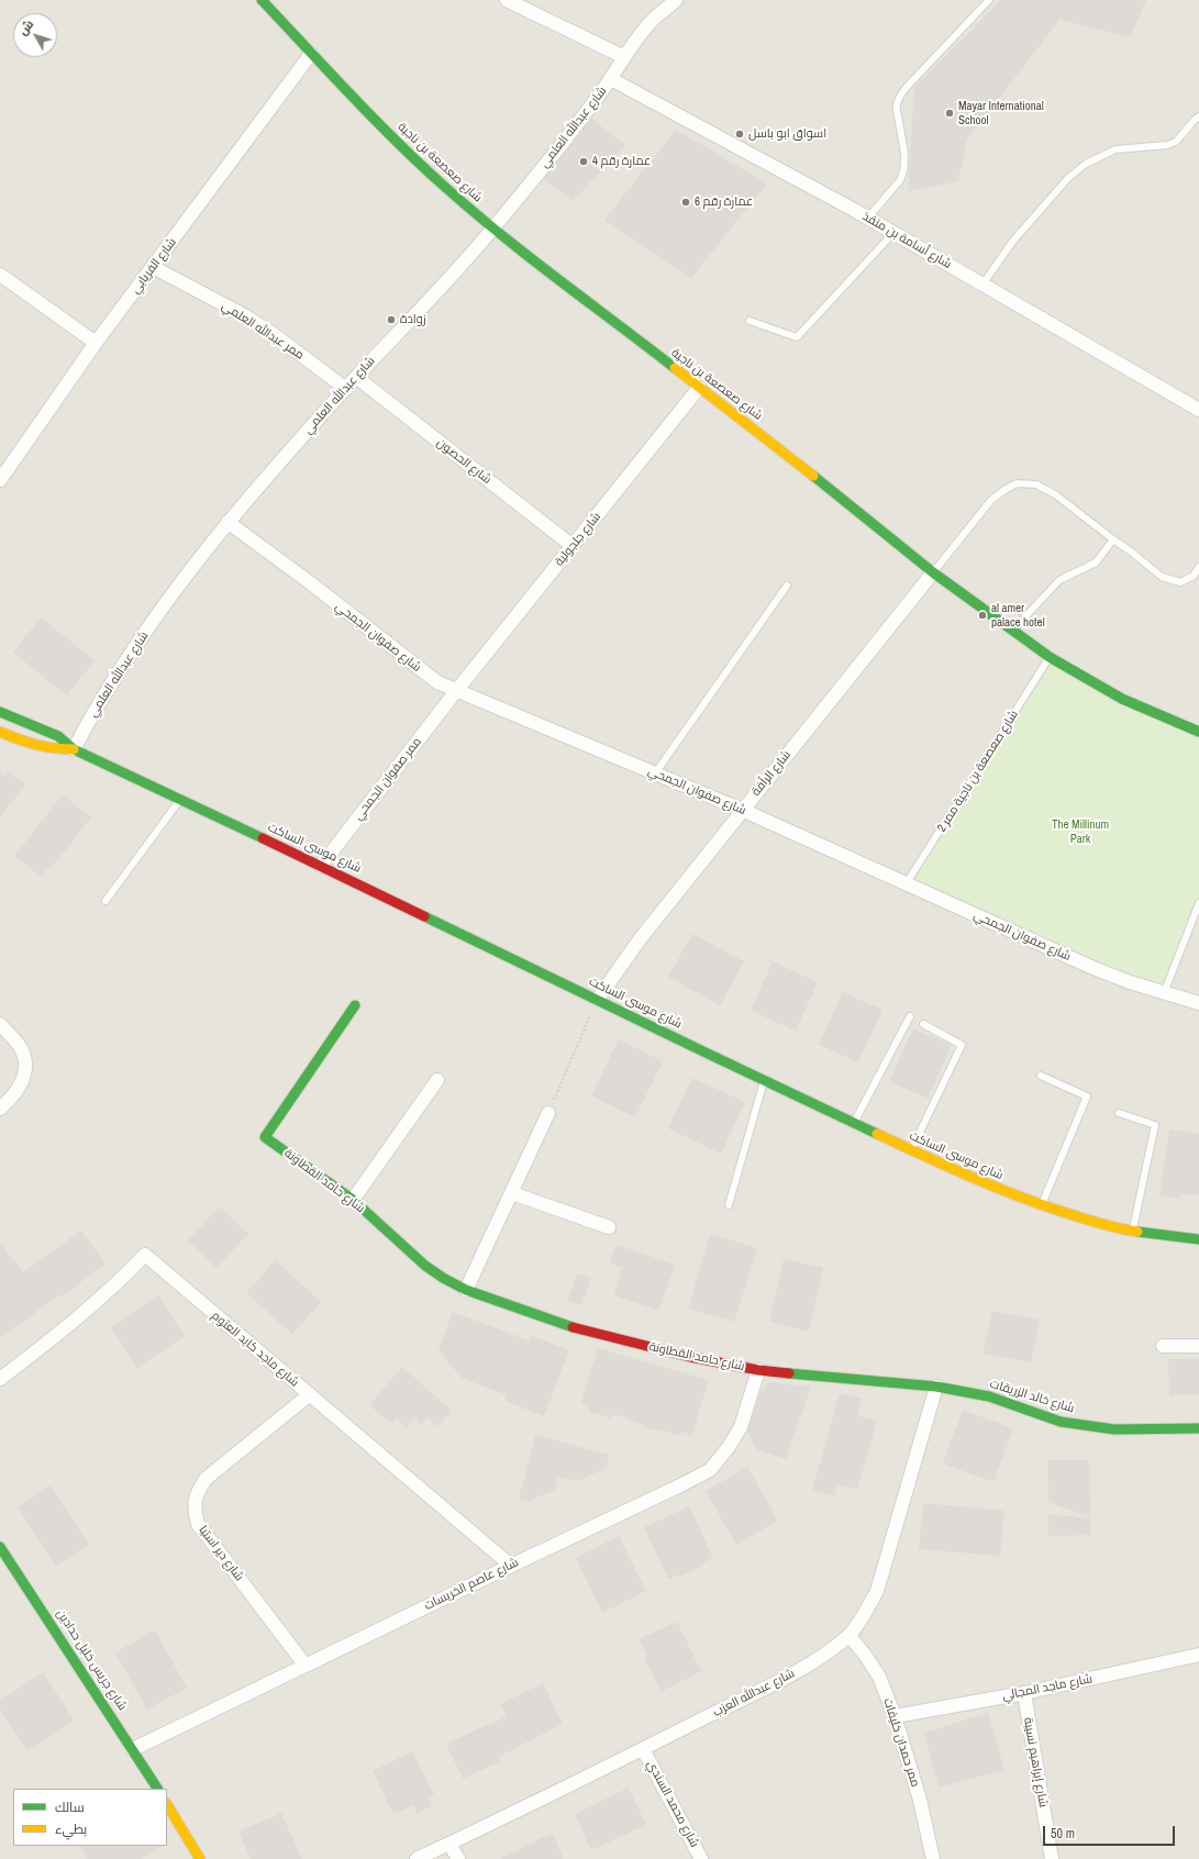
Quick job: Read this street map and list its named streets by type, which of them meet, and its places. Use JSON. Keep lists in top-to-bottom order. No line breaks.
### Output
{"streets":{"street":["شارع عبدالله العلمي","شارع صعصعة بن ناجية","شارع أسامة بن منقذ","شارع الفريابي","ممر عبدالله العلمي","شارع الحصون","شارع جلجولية","شارع صفوان الجمحي","شارع الرأفة","ممر صفوان الجمحي","شارع موسى الساكت","شارع حامد القطاونة","شارع ماجد كايد العتوم","شارع خالد الزريقات","شارع دير استيا","شارع عاصم الخريسات","شارع جريس خليل حدادين","شارع ماجد المجالي","شارع عبدالله العزب","ممر حمدان خليفات","شارع إبراهيم نسيبة","شارع محمد السندي"],"lane":["شارع صعصعة بن ناجية ممر 2"]},"crossings":[["شارع عبدالله العلمي","شارع صعصعة بن ناجية"],["شارع عبدالله العلمي","شارع أسامة بن منقذ"],["شارع عبدالله العلمي","ممر عبدالله العلمي"],["شارع عبدالله العلمي","شارع الحصون"],["شارع عبدالله العلمي","شارع صفوان الجمحي"],["شارع عبدالله العلمي","شارع موسى الساكت"],["شارع صعصعة بن ناجية","شارع الفريابي"],["شارع صعصعة بن ناجية","شارع جلجولية"],["شارع صعصعة بن ناجية","شارع صعصعة بن ناجية ممر 2"],["شارع صعصعة بن ناجية","شارع الرأفة"],["شارع الفريابي","ممر عبدالله العلمي"],["شارع الحصون","شارع جلجولية"],["شارع جلجولية","شارع صفوان الجمحي"],["شارع جلجولية","ممر صفوان الجمحي"],["شارع صفوان الجمحي","شارع صعصعة بن ناجية ممر 2"],["شارع صفوان الجمحي","شارع الرأفة"],["شارع صفوان الجمحي","ممر صفوان الجمحي"],["شارع الرأفة","شارع موسى الساكت"],["ممر صفوان الجمحي","شارع موسى الساكت"],["شارع حامد القطاونة","شارع خالد الزريقات"],["شارع حامد القطاونة","شارع عاصم الخريسات"],["شارع حامد القطاونة","شارع عبدالله العزب"],["شارع ماجد كايد العتوم","شارع دير استيا"],["شارع ماجد كايد العتوم","شارع عاصم الخريسات"],["شارع خالد الزريقات","شارع عبدالله العزب"],["شارع دير استيا","شارع عاصم الخريسات"],["شارع عاصم الخريسات","شارع جريس خليل حدادين"],["شارع ماجد المجالي","ممر حمدان خليفات"],["شارع ماجد المجالي","شارع إبراهيم نسيبة"],["شارع عبدالله العزب","ممر حمدان خليفات"],["شارع عبدالله العزب","شارع محمد السندي"]],"parks":["The Millinum Park"],"places":["Mayar International School","اسواق ابو باسل","عمارة رقم 4","عمارة رقم 6","زوادة","al amer palace hotel"],"legend":["سالك","بطيء"],"scale_bar":"50 m","north":"top left"}
